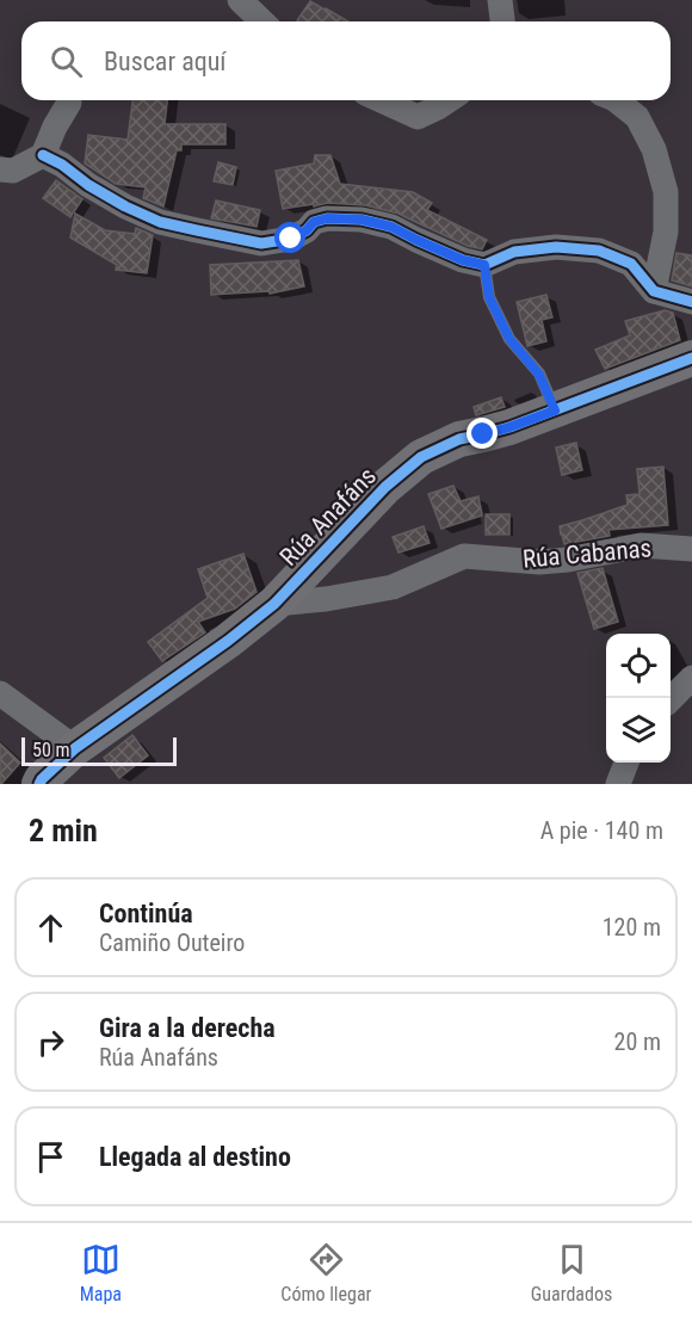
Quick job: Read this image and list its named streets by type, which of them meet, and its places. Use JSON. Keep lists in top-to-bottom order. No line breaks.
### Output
{"streets":{"street":["Rúa Anafáns","Rúa Cabanas"]},"crossings":[["Rúa Anafáns","Rúa Cabanas"]],"scale_bar":"50 m","page":{"search":"Buscar aquí","scale":"50 m","heading":["2 min","A pie · 140 m"],"list":[["Continúa","Camiño Outeiro","120 m"],["Gira a la derecha","Rúa Anafáns","20 m"],"Llegada al destino"],"nav":["Mapa","Cómo llegar","Guardados"]}}
